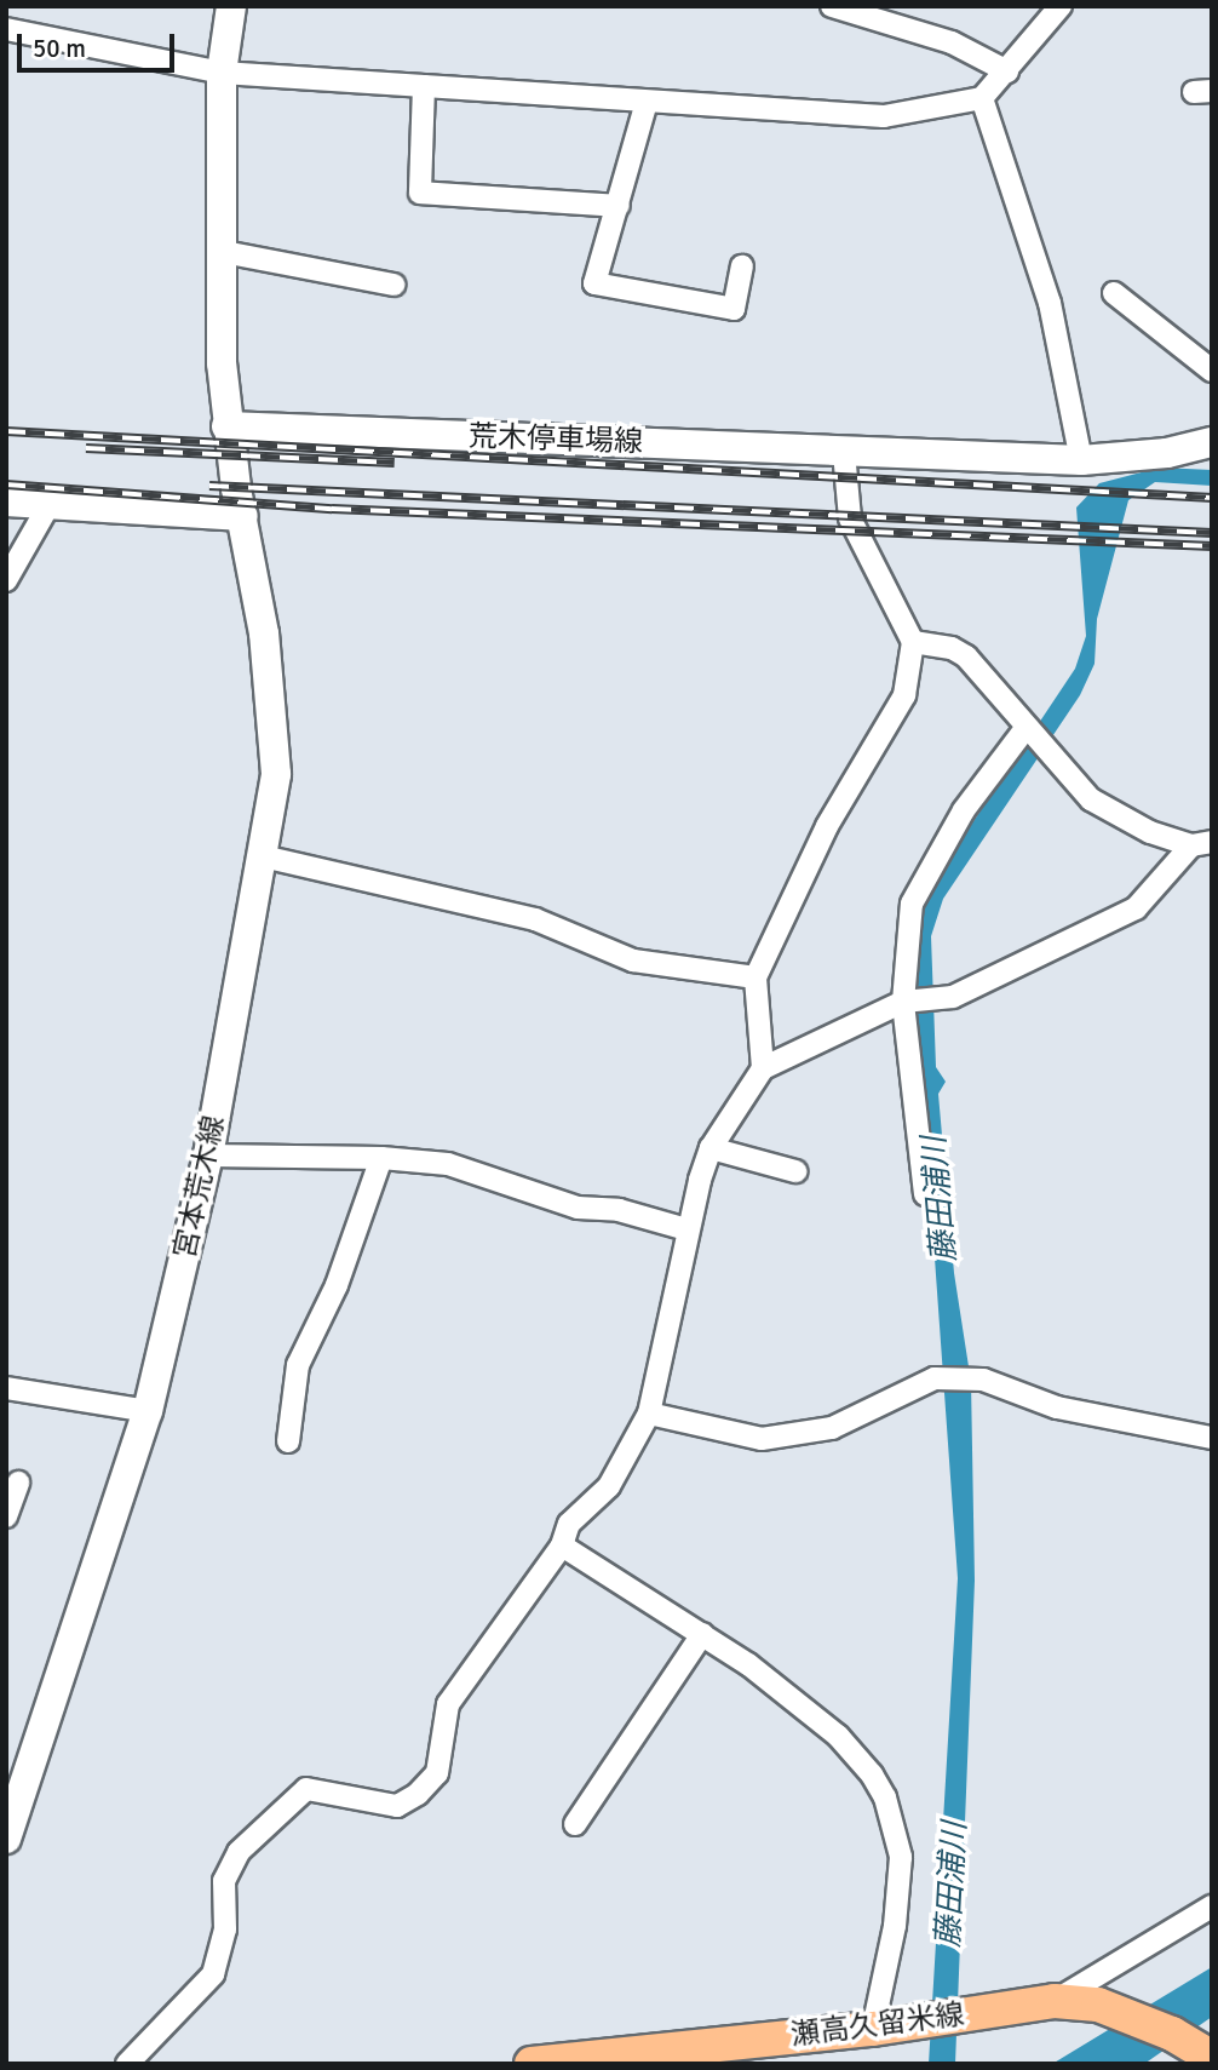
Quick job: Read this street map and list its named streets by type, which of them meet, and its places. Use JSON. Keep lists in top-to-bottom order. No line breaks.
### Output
{"streets":{"main road":["荒木停車場線","宮本荒木線","瀬高久留米線"]},"water":["藤田浦川"],"scale_bar":"50 m"}
